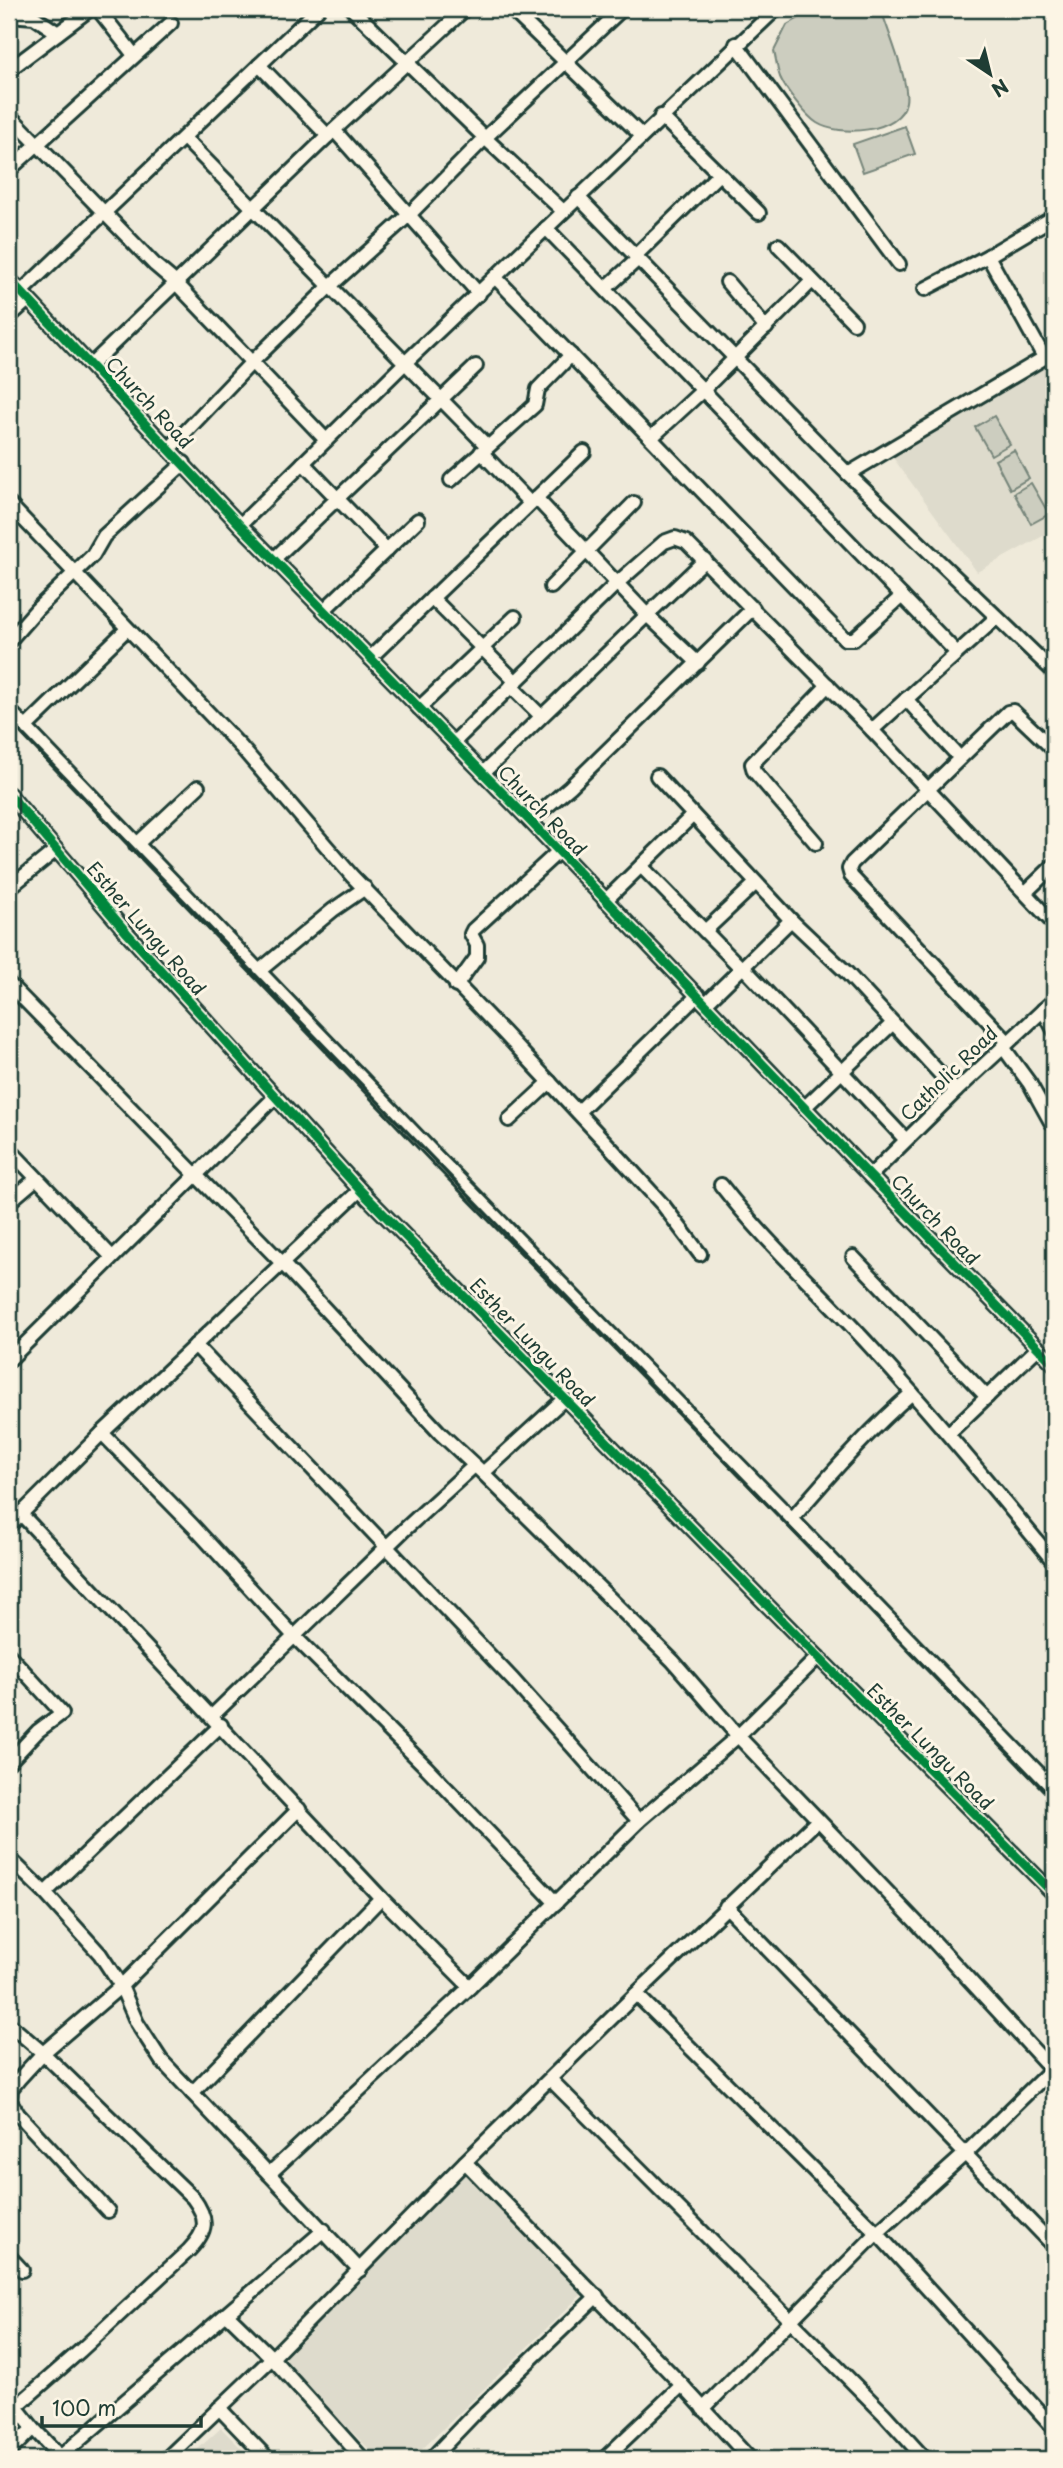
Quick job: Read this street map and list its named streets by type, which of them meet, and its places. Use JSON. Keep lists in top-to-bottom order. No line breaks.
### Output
{"streets":{"street":["Church Road","Esther Lungu Road","Catholic Road"]},"crossings":[["Church Road","Catholic Road"]],"scale_bar":"100 m","north":"bottom right"}
